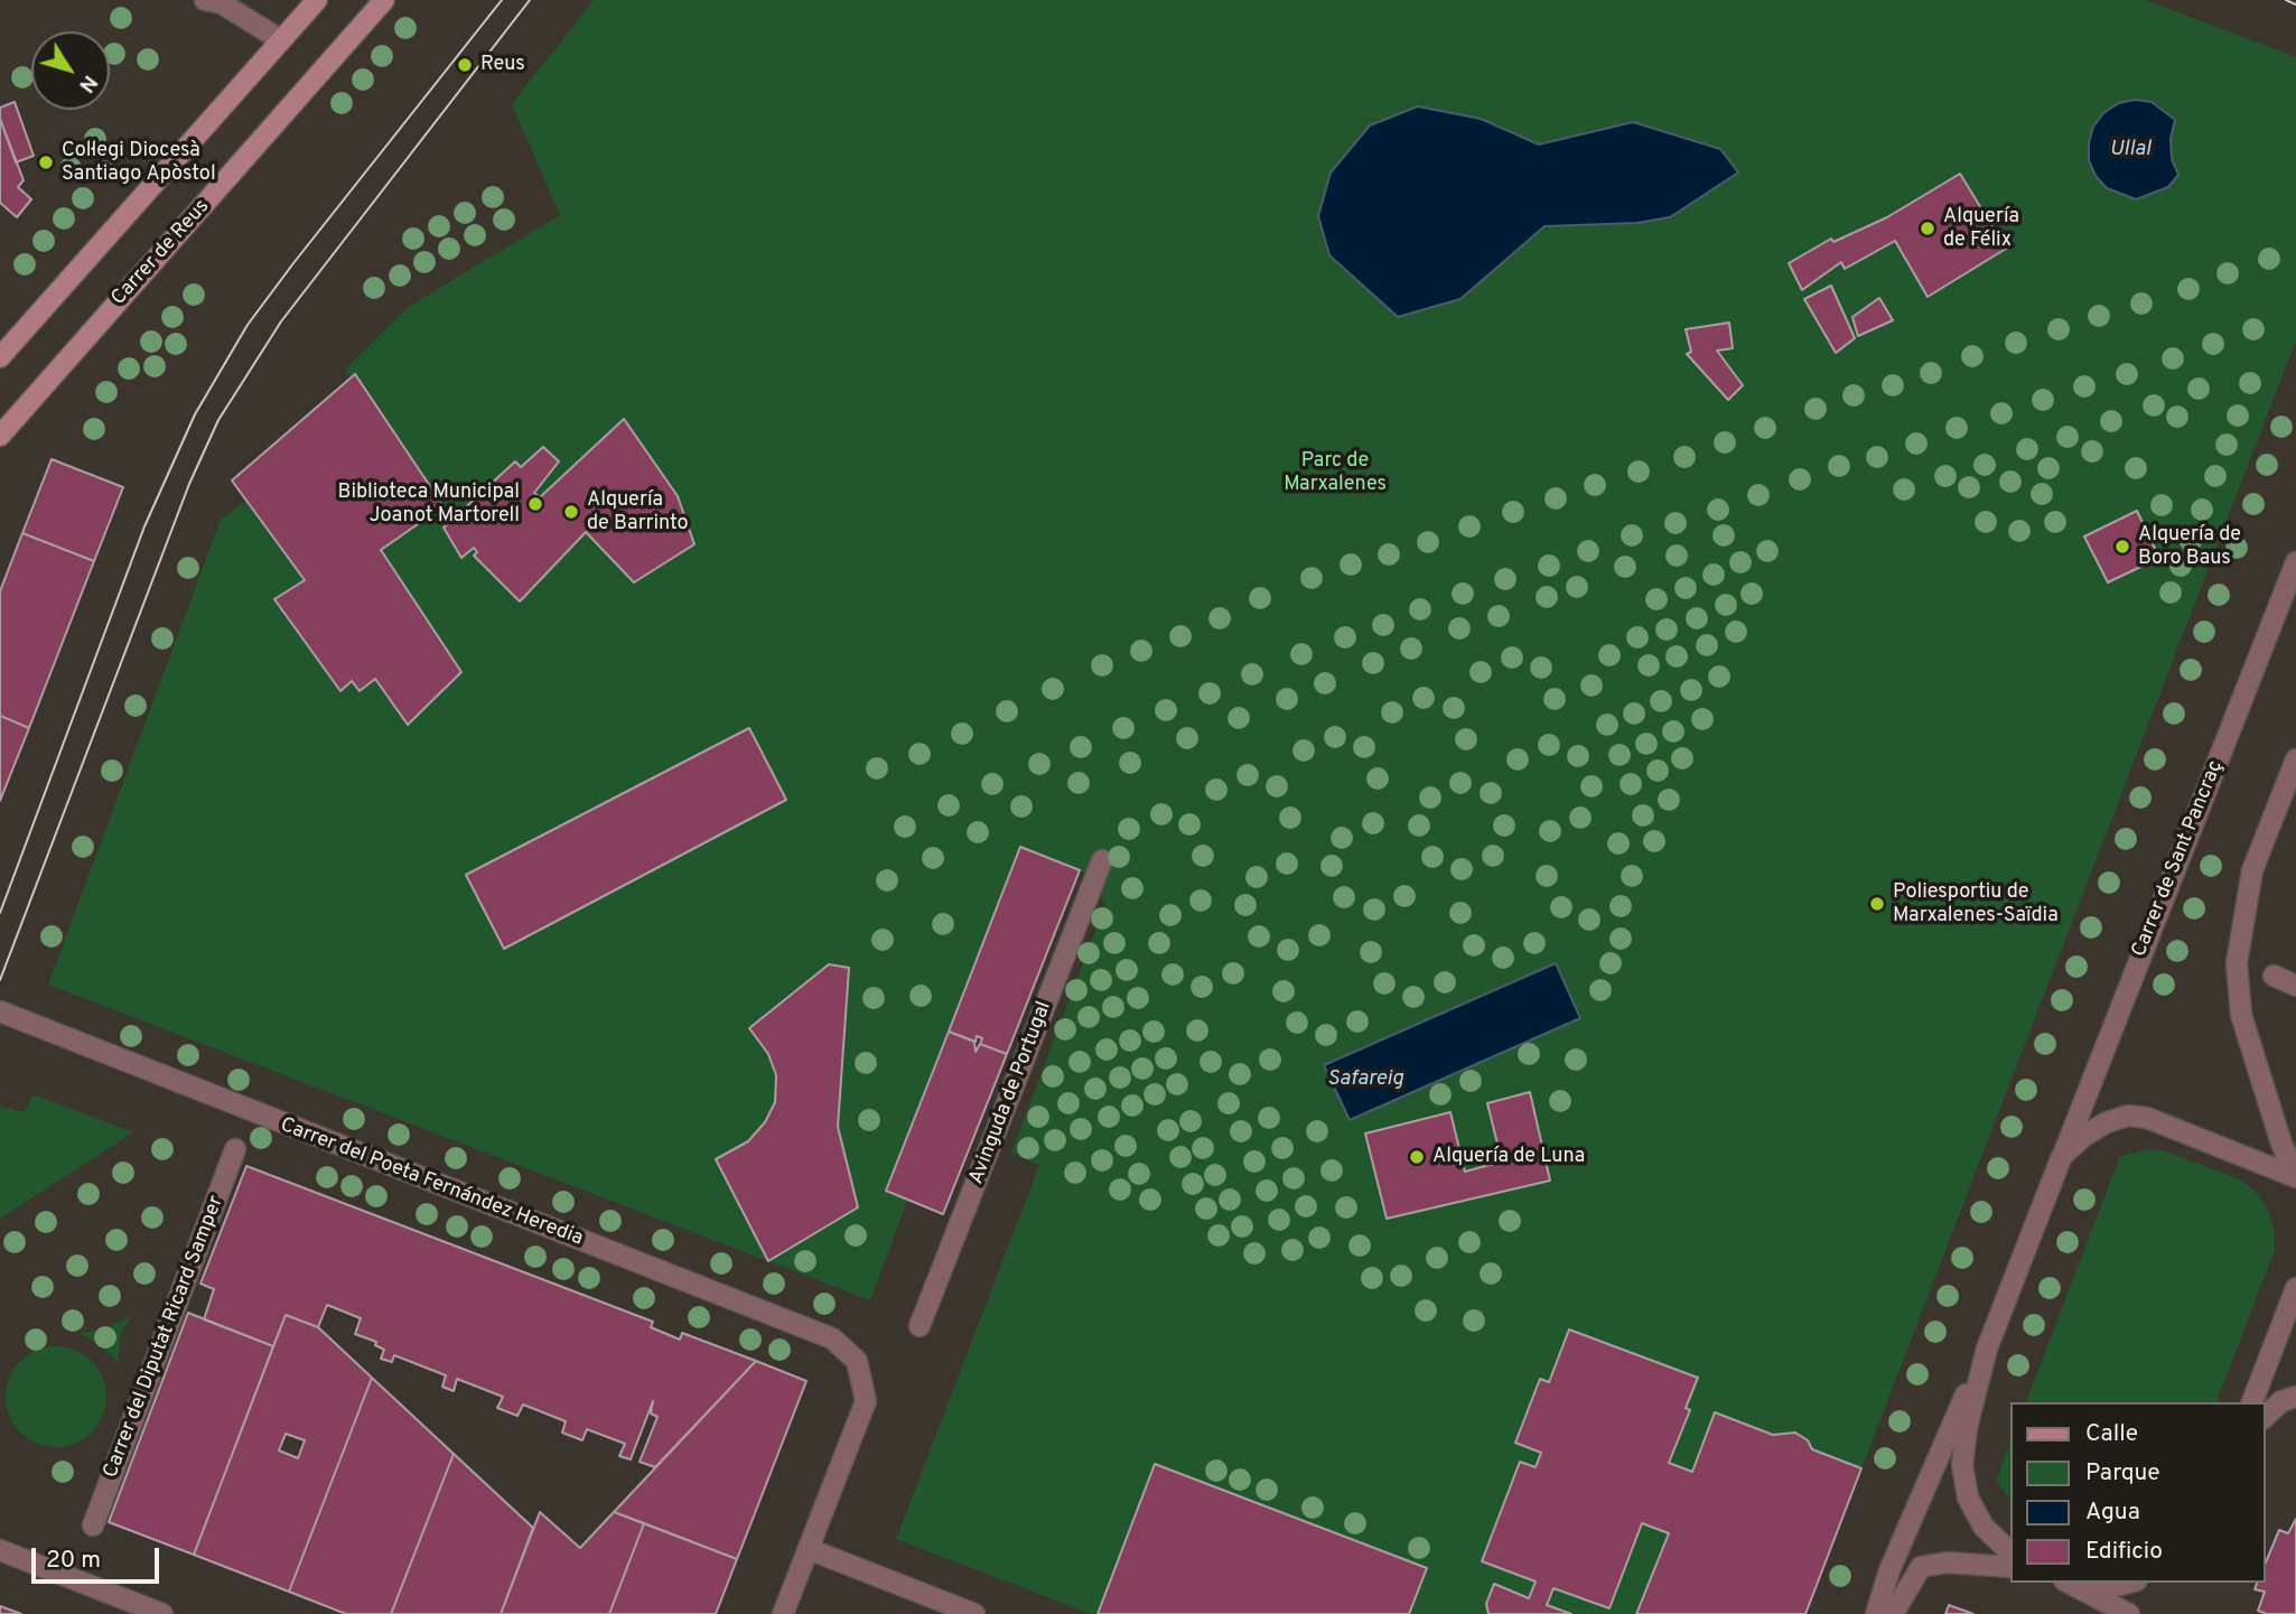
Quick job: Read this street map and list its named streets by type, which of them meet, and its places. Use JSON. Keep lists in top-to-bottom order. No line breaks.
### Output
{"streets":{"street":["Carrer de Reus","Carrer de Sant Pancraç","Avinguda de Portugal","Carrer del Poeta Fernández Heredia","Carrer del Diputat Ricard Samper"]},"water":["Ullal","Safareig"],"parks":["Parc de Marxalenes"],"places":["Reus","Col·legi Diocesà Santiago Apòstol","Alquería de Félix","Biblioteca Municipal Joanot Martorell","Alquería de Barrinto","Alquería de Boro Baus","Poliesportiu de Marxalenes-Saïdia","Alquería de Luna"],"legend":["Calle","Parque","Agua","Edificio"],"scale_bar":"20 m","north":"bottom right"}
